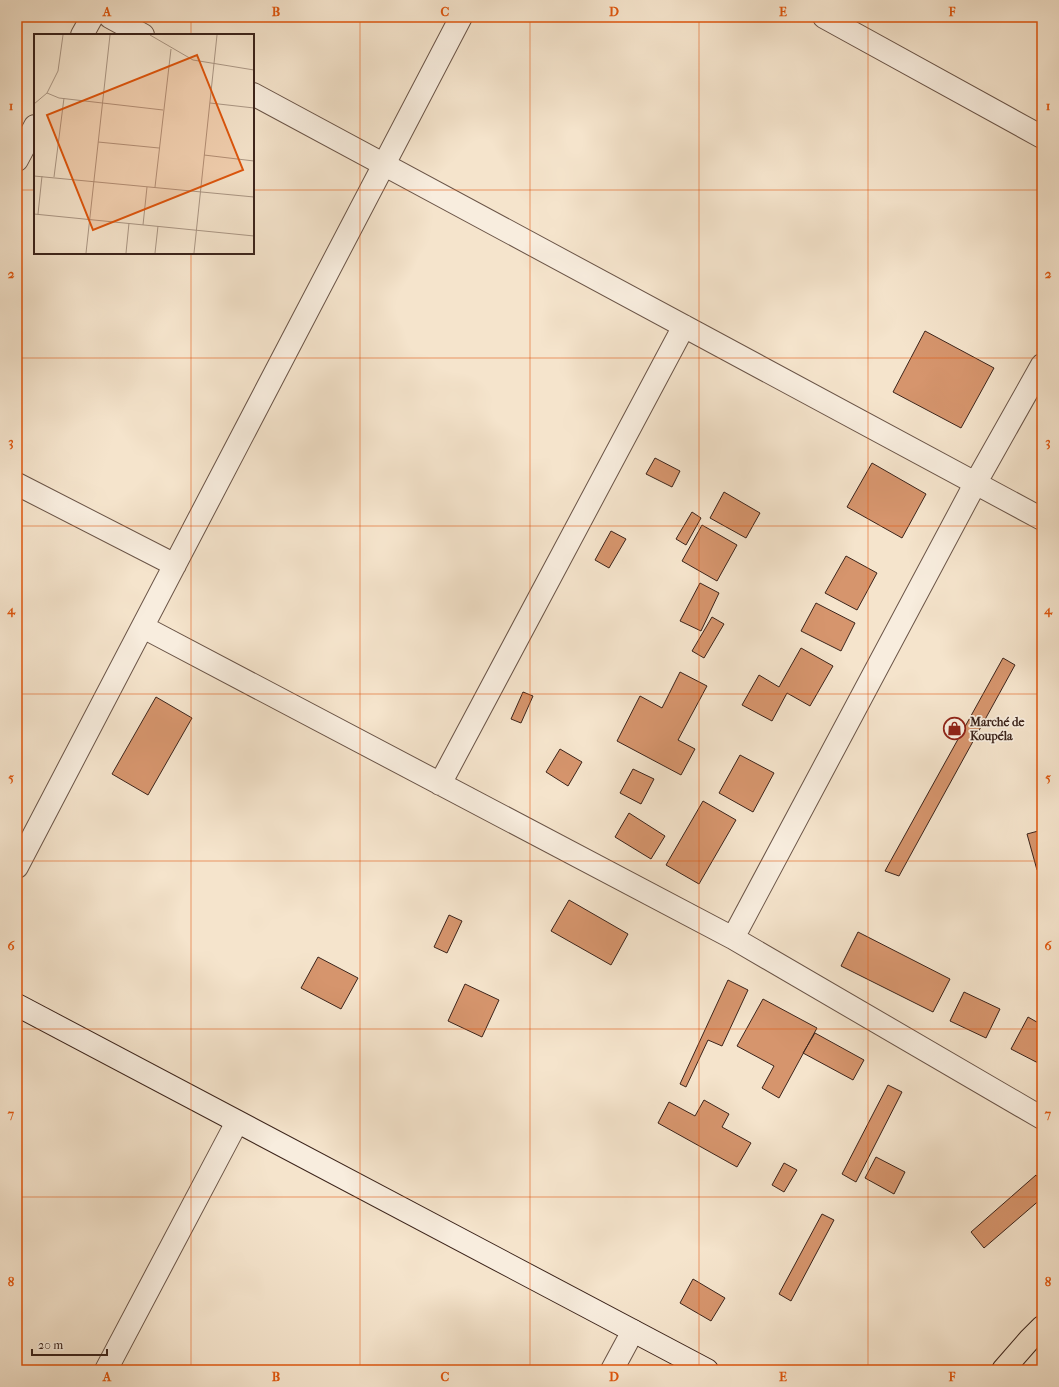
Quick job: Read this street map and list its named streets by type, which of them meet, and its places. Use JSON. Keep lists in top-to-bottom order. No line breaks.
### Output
{"places":{"shop":["Marché de Koupéla"]},"scale_bar":"20 m","grid":{"columns":["A","B","C","D","E","F"],"rows":["1","2","3","4","5","6","7","8"]}}
